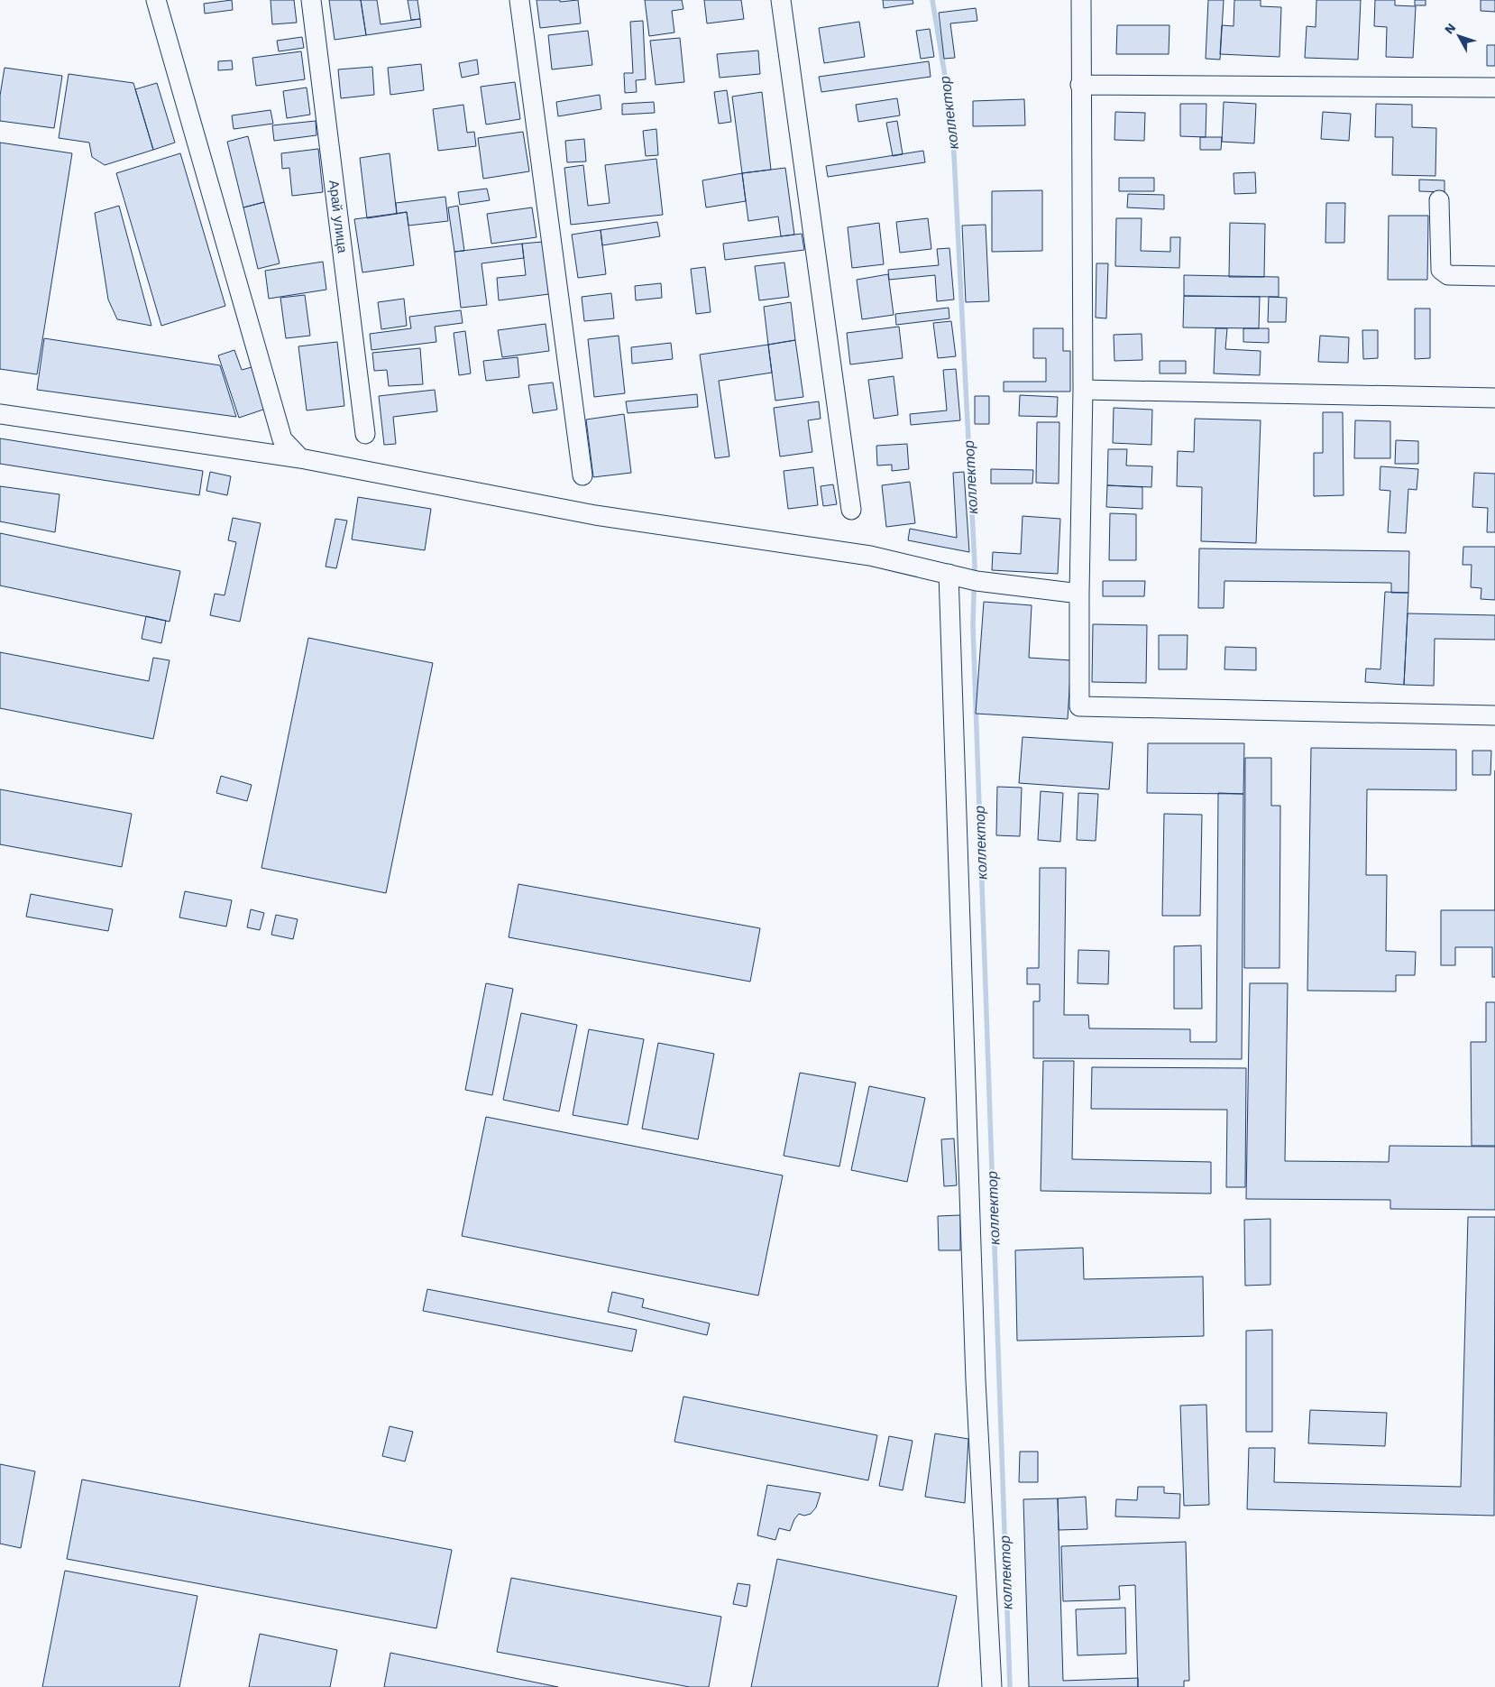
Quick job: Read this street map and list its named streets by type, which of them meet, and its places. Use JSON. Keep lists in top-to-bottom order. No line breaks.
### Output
{"streets":{"street":["Арай улица"]},"water":["коллектор"],"north":"top left"}
